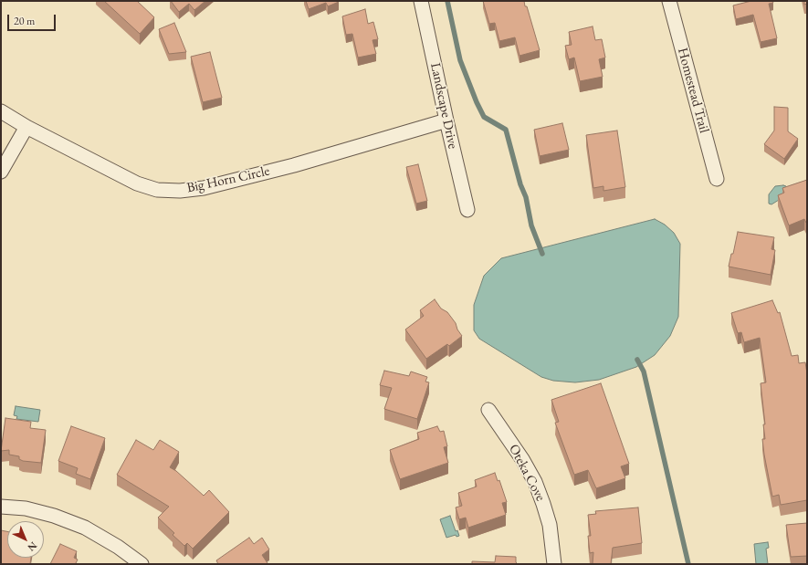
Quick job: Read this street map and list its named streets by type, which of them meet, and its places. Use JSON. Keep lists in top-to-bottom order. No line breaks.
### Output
{"streets":{"street":["Homestead Trail","Landscape Drive","Big Horn Circle","Oteka Cove"]},"crossings":[["Landscape Drive","Big Horn Circle"]],"scale_bar":"20 m","north":"bottom right"}
